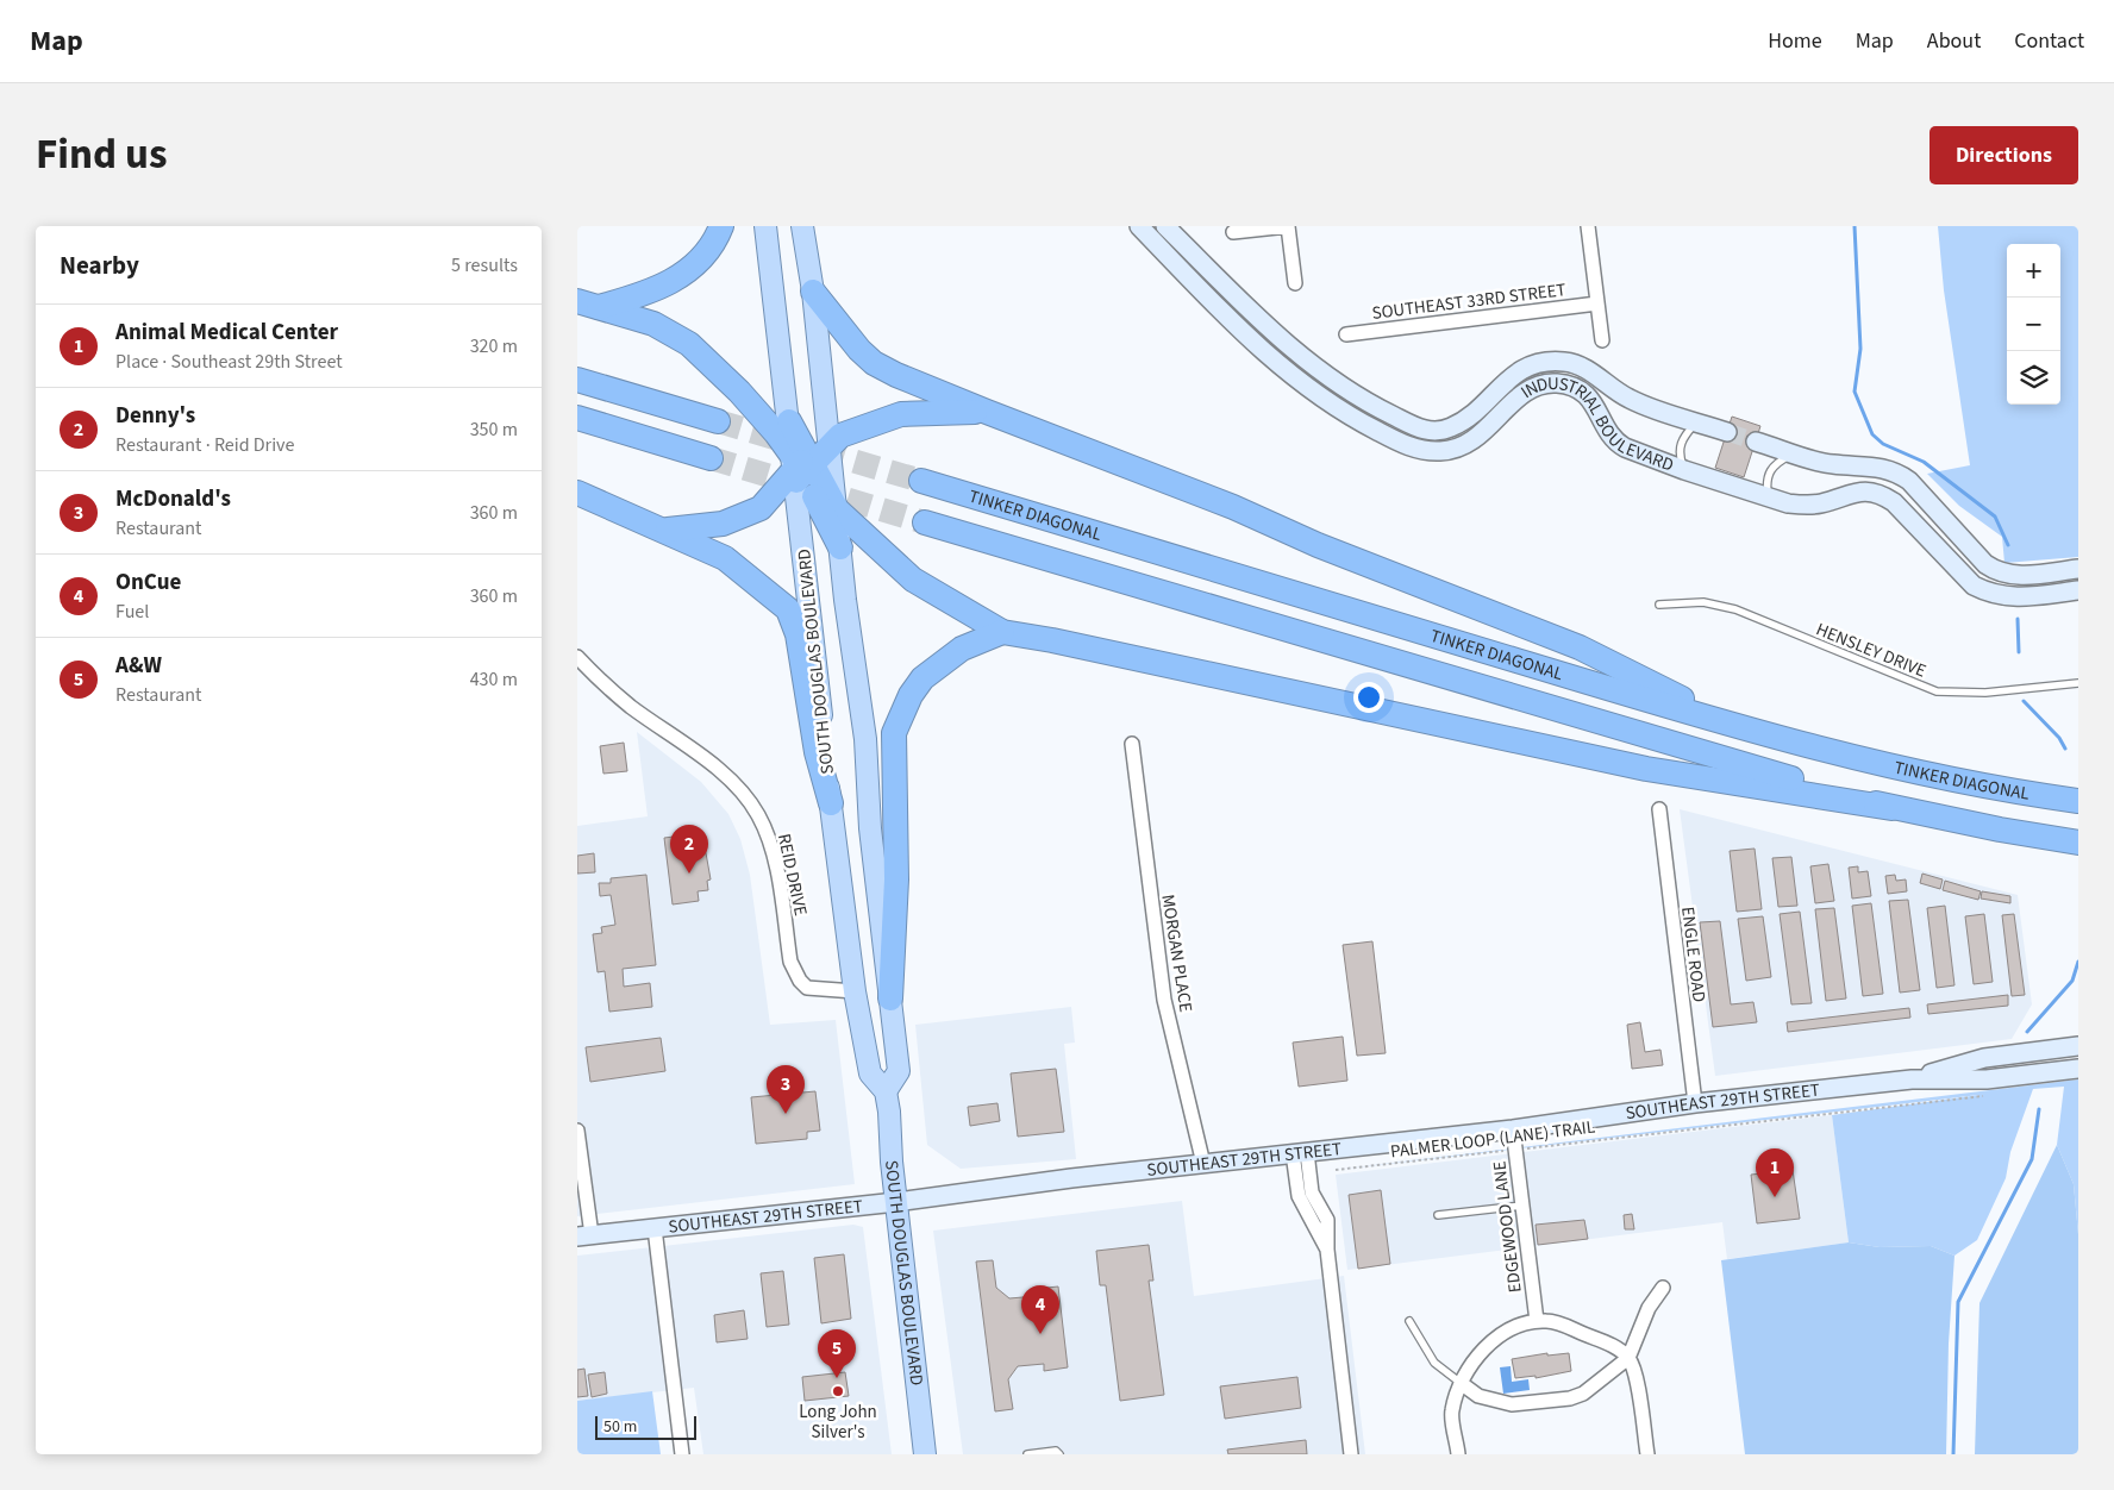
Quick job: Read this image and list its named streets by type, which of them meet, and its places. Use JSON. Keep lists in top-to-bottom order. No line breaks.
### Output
{"streets":{"highway":["TINKER DIAGONAL"],"main road":["INDUSTRIAL BOULEVARD","SOUTH DOUGLAS BOULEVARD","SOUTHEAST 29TH STREET"],"street":["SOUTHEAST 33RD STREET","REID DRIVE","MORGAN PLACE","ENGLE ROAD","EDGEWOOD LANE"],"lane":["HENSLEY DRIVE"],"path":["PALMER LOOP (LANE) TRAIL"]},"crossings":[["SOUTH DOUGLAS BOULEVARD","REID DRIVE"],["SOUTH DOUGLAS BOULEVARD","SOUTHEAST 29TH STREET"],["MORGAN PLACE","SOUTHEAST 29TH STREET"],["ENGLE ROAD","SOUTHEAST 29TH STREET"],["SOUTHEAST 29TH STREET","EDGEWOOD LANE"]],"places":["Long John Silver's"],"scale_bar":"50 m","page":{"header":"Map","nav":["Home","Map","About","Contact"],"title":"Find us","buttons":"Directions","heading":["Nearby","5 results"],"map_buttons":["+","−"],"list":[{"mark":"1","name":"Animal Medical Center","note":"Place · Southeast 29th Street","value":"320 m"},{"mark":"2","name":"Denny's","note":"Restaurant · Reid Drive","value":"350 m"},{"mark":"3","name":"McDonald's","note":"Restaurant","value":"360 m"},{"mark":"4","name":"OnCue","note":"Fuel","value":"360 m"},{"mark":"5","name":"A&W","note":"Restaurant","value":"430 m"}],"pins":["2","3","1","4","5"],"scale":"50 m"}}
